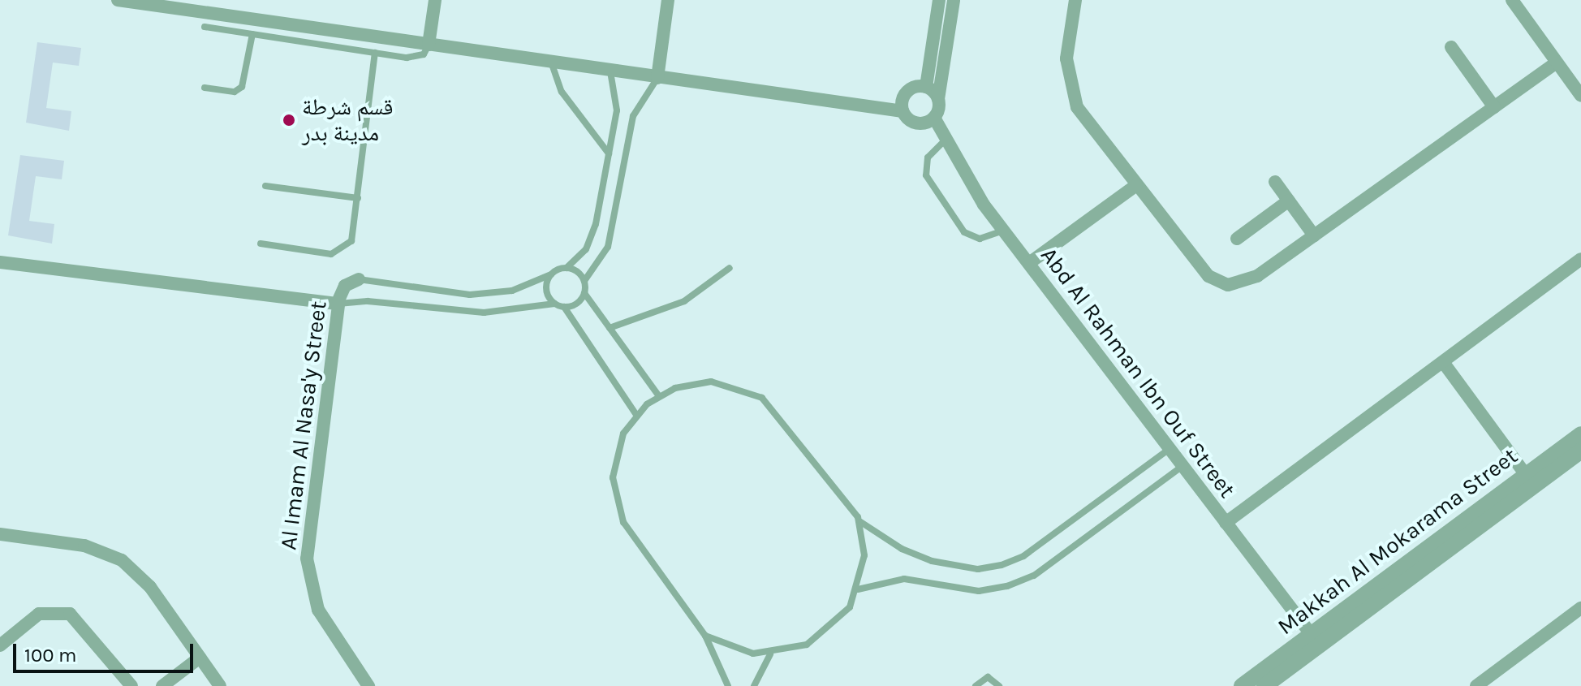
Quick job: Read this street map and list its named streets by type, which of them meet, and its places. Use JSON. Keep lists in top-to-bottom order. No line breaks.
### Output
{"streets":{"street":["Abd Al Rahman Ibn Ouf Street","Al Imam Al Nasa'y Street","Makkah Al Mokarama Street"]},"crossings":[["Abd Al Rahman Ibn Ouf Street","Makkah Al Mokarama Street"]],"places":["قسم شرطة مدينة بدر"],"scale_bar":"100 m"}
